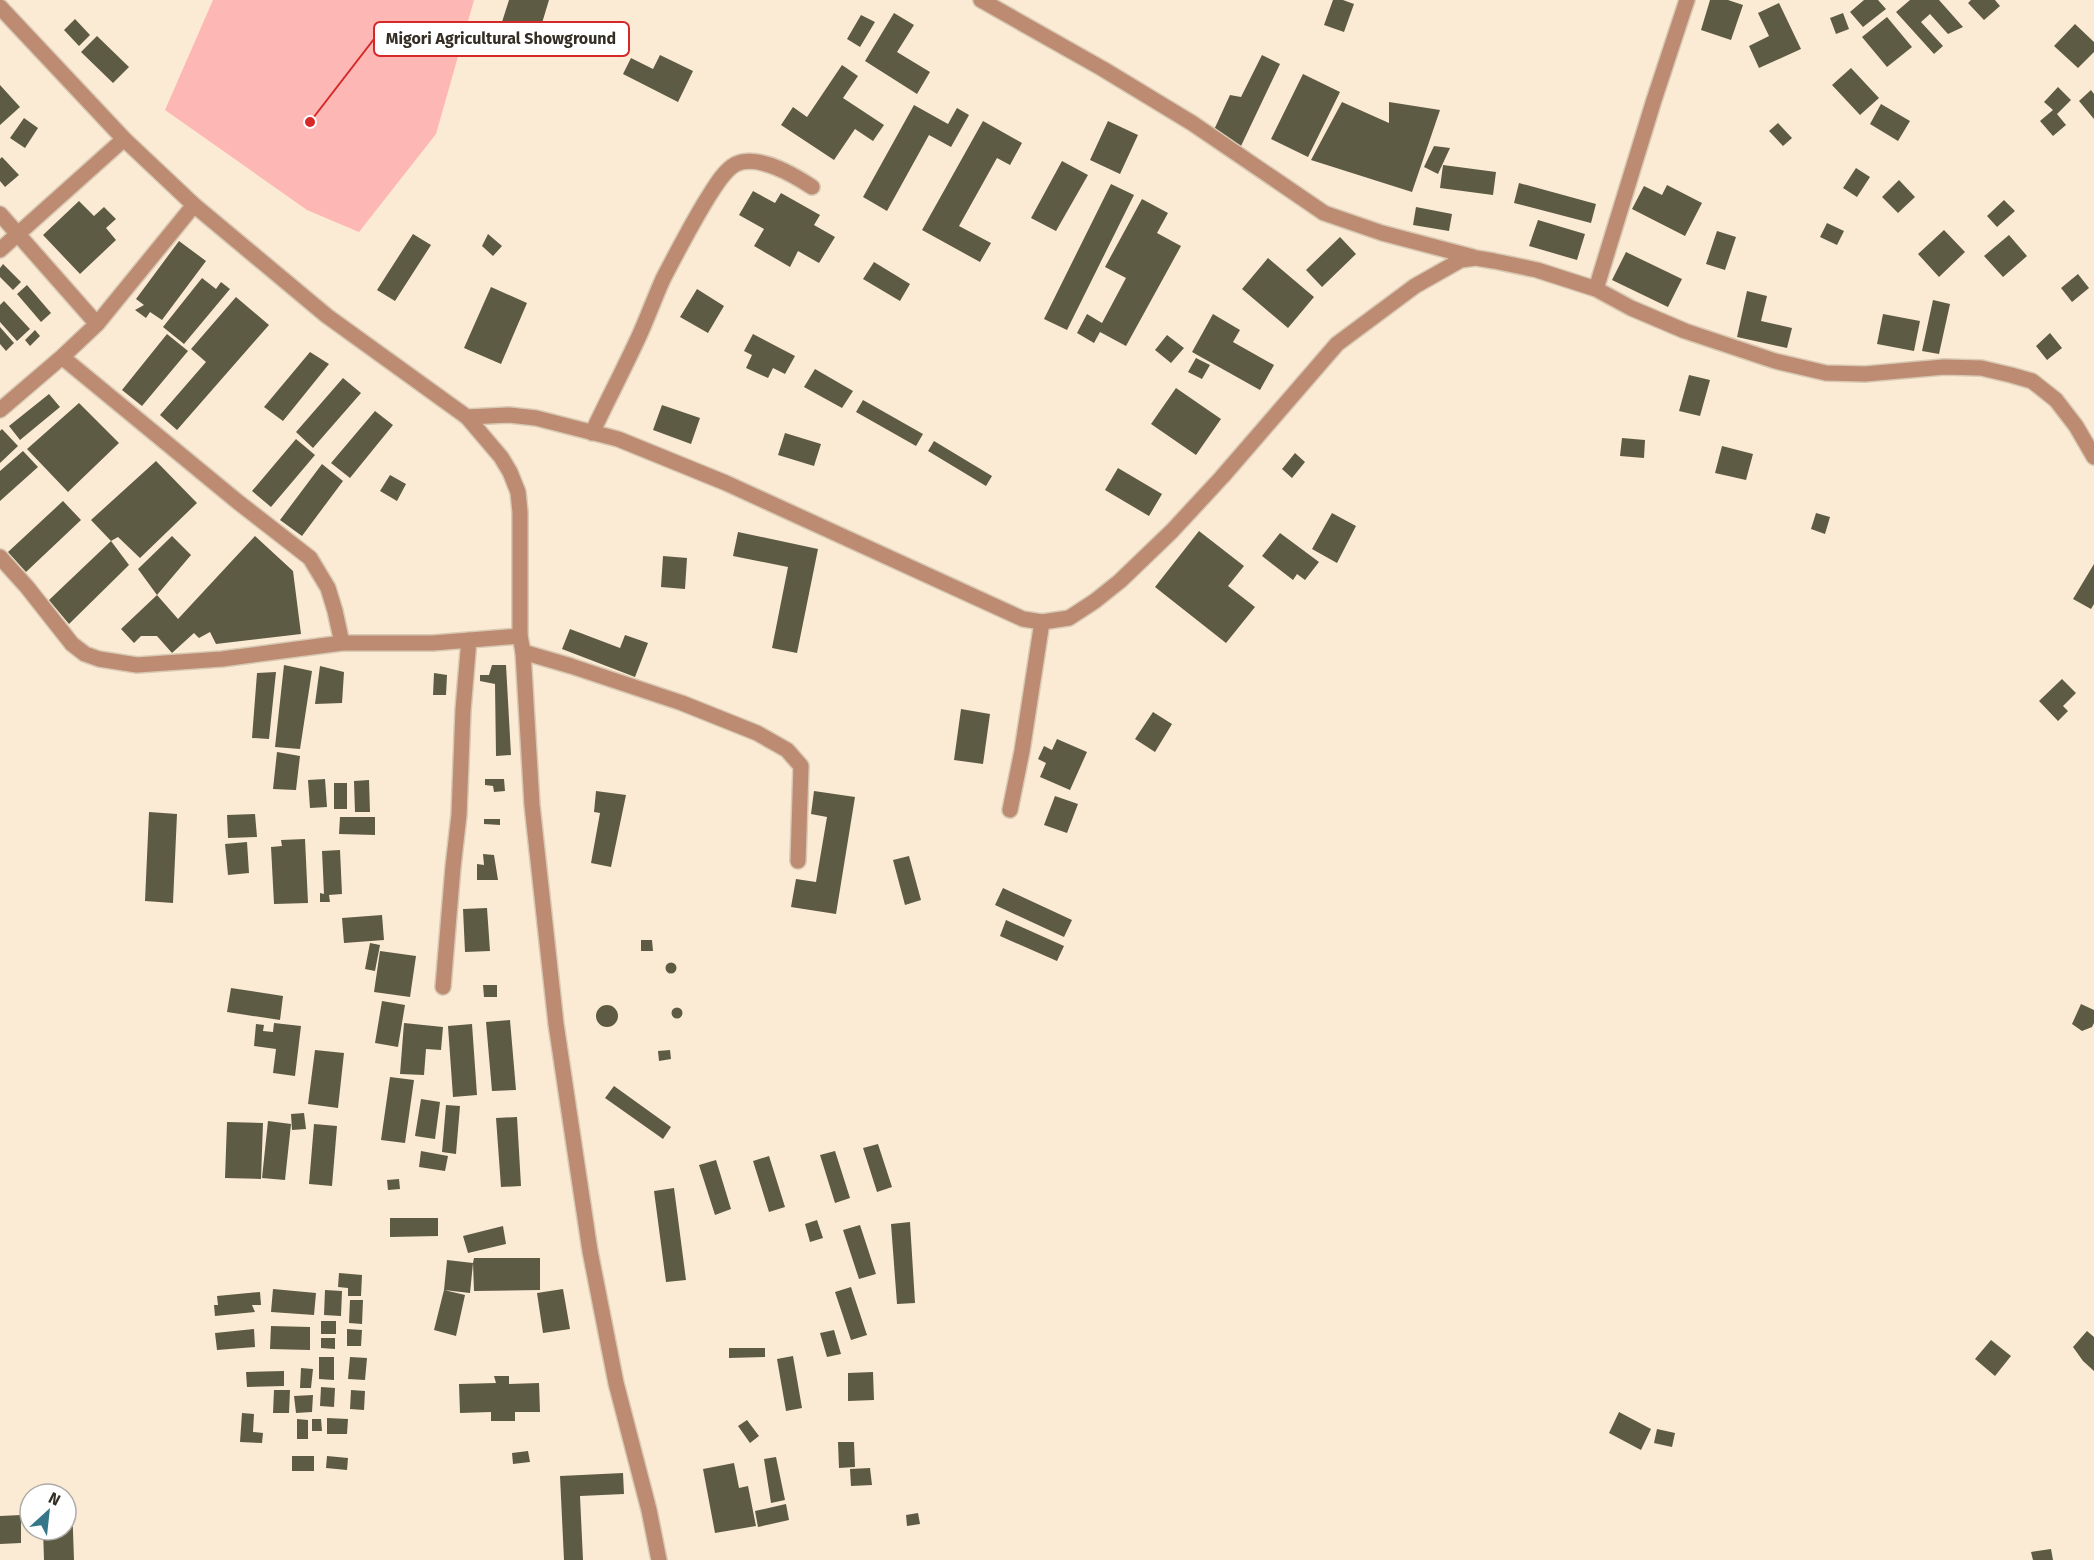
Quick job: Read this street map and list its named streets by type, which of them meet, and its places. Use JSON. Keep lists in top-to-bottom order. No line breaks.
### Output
{"places":["Migori Agricultural Showground"],"north":"top right"}
